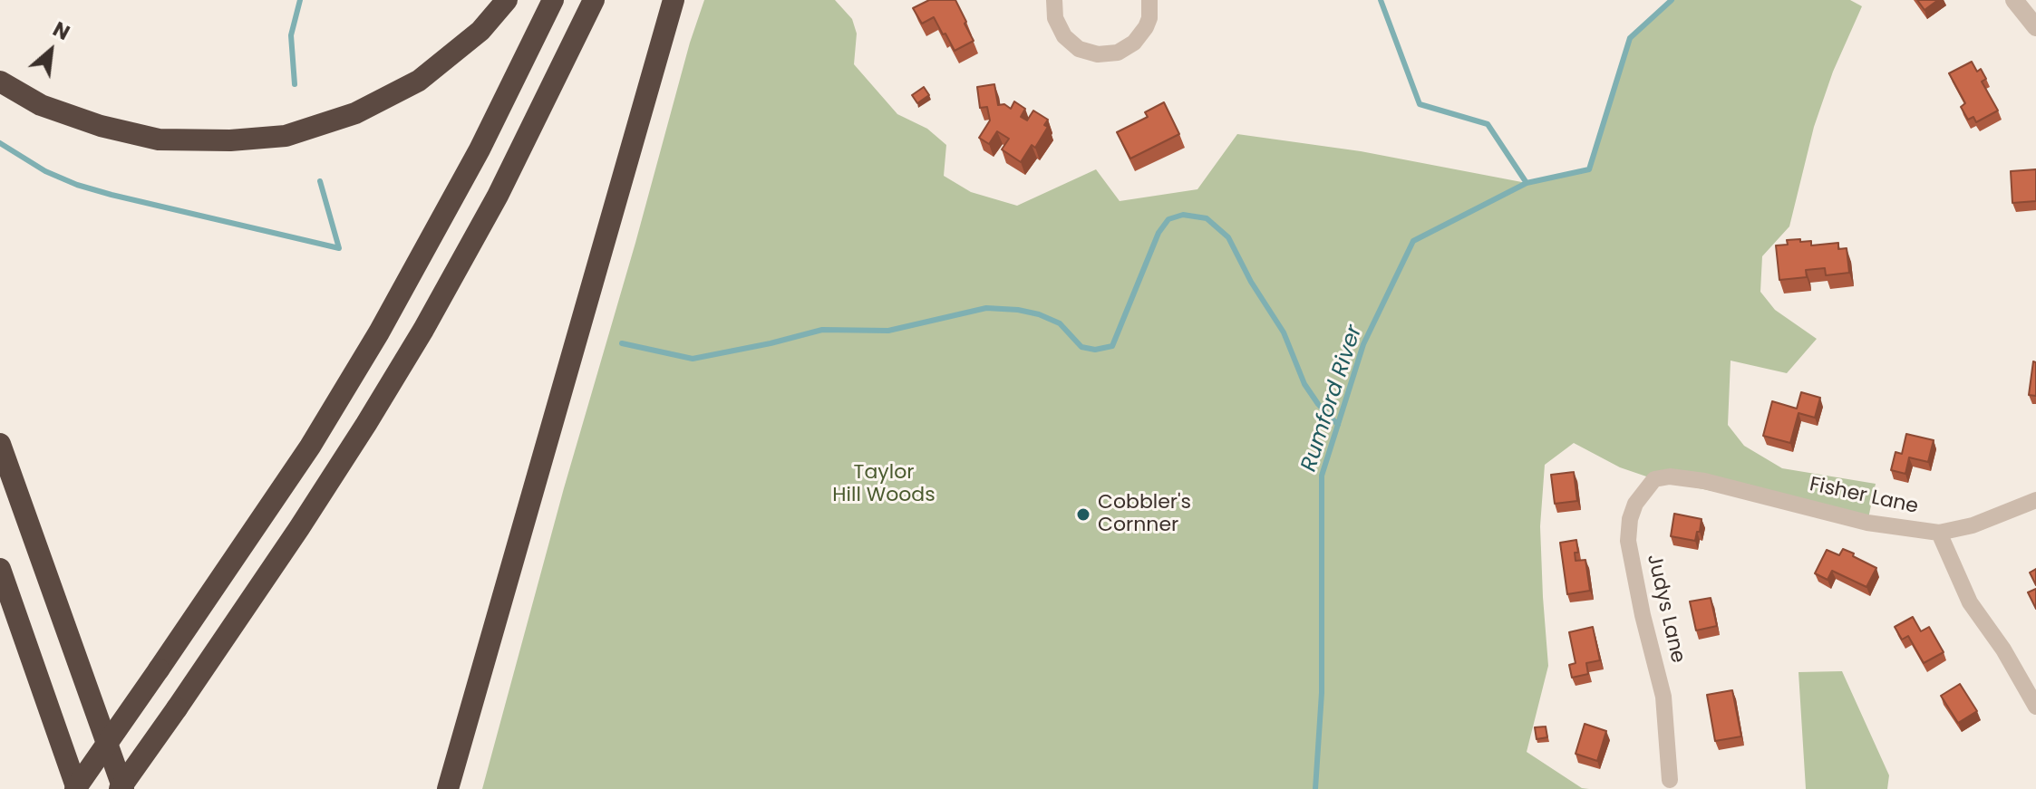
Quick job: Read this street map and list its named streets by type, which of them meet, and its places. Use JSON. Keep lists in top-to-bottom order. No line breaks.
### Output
{"streets":{"street":["Fisher Lane","Judys Lane"]},"crossings":[["Fisher Lane","Judys Lane"]],"water":["Rumford River"],"parks":["Taylor Hill Woods"],"places":["Cobbler's Cornner"],"north":"top right"}
